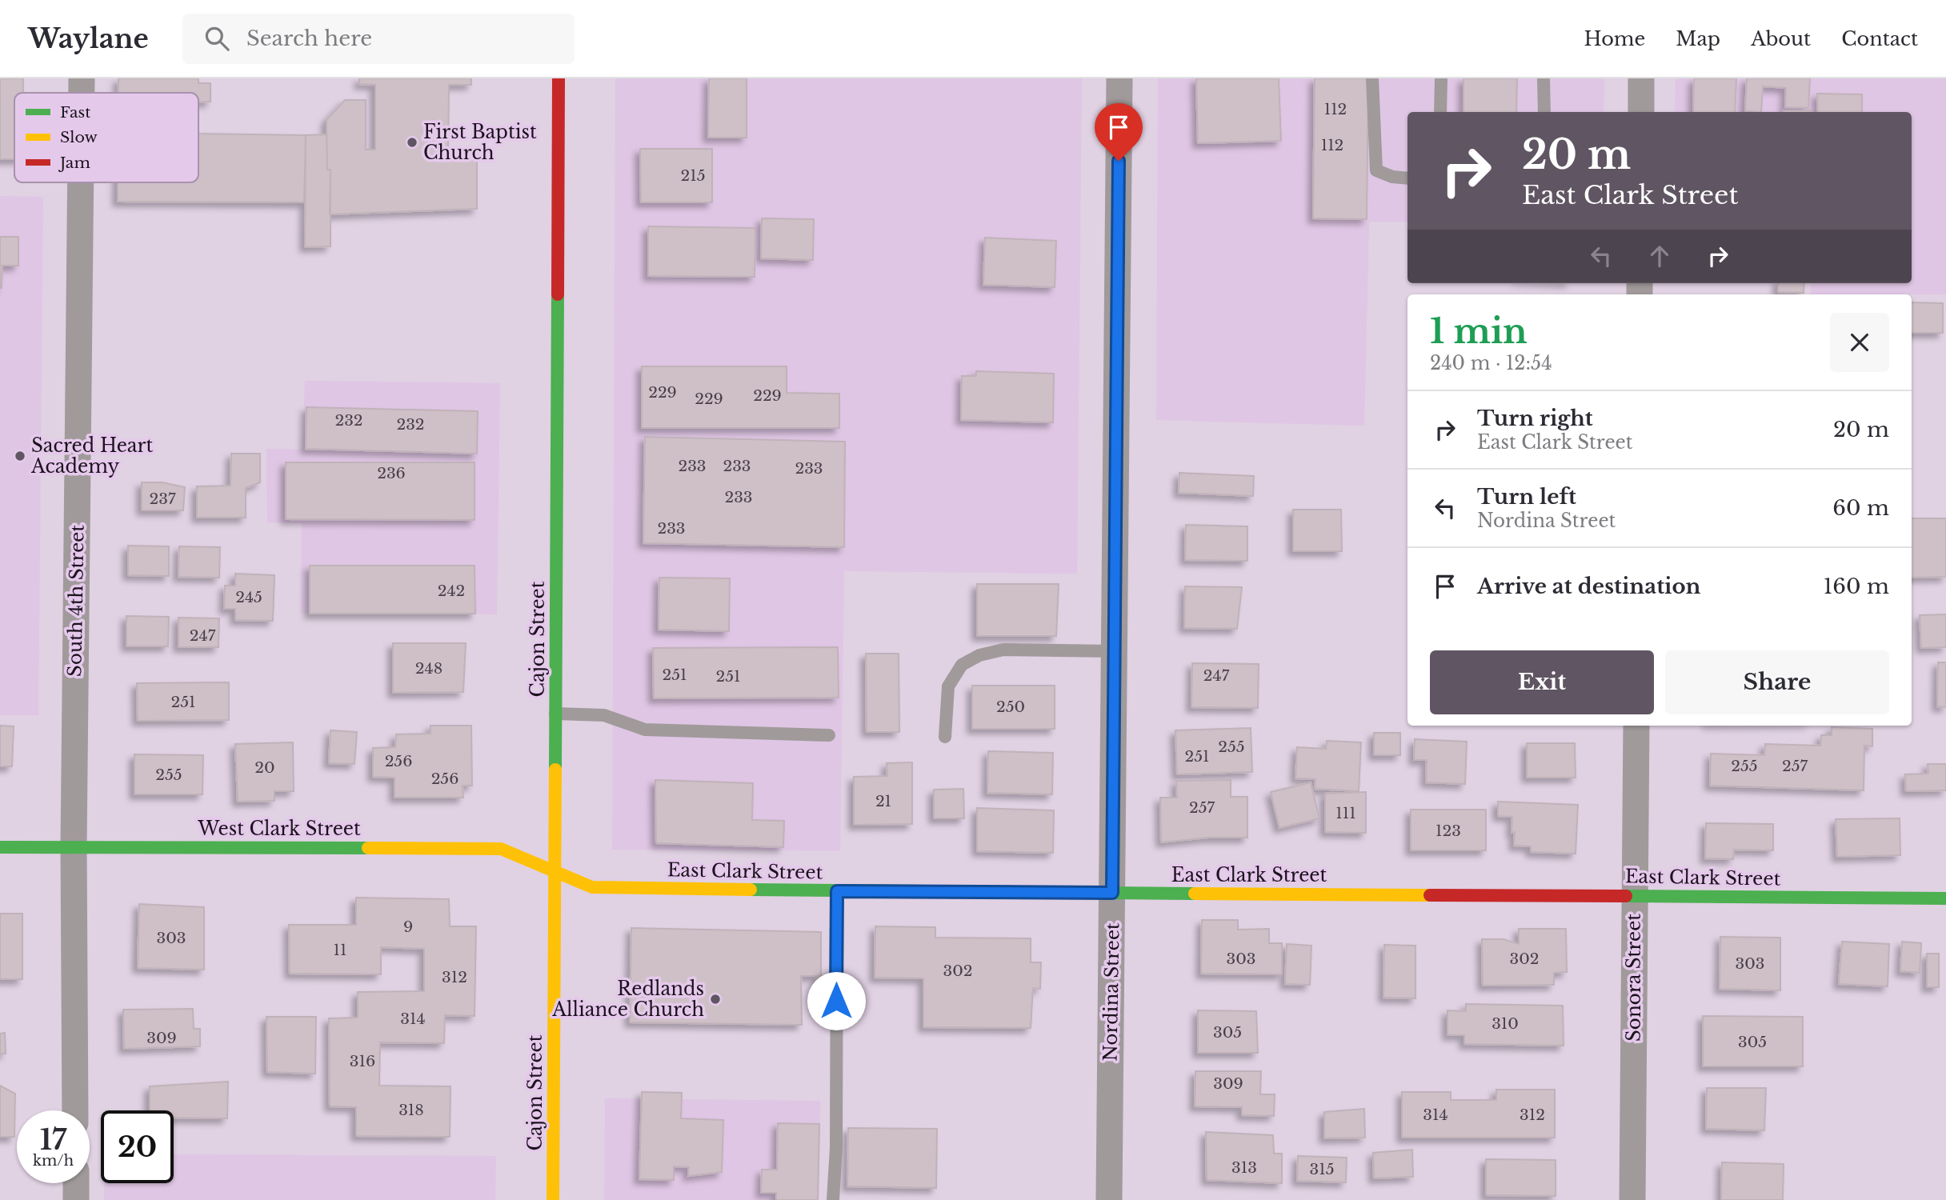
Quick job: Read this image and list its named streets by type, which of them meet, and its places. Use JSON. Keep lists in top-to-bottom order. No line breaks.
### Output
{"streets":{"street":["South 4th Street","Cajon Street","West Clark Street","East Clark Street","Sonora Street","Nordina Street"]},"crossings":[["South 4th Street","West Clark Street"],["Cajon Street","West Clark Street"],["Cajon Street","East Clark Street"],["West Clark Street","East Clark Street"],["East Clark Street","Sonora Street"],["East Clark Street","Nordina Street"]],"places":["First Baptist Church","Sacred Heart Academy","Redlands Alliance Church"],"house_numbers":["112","112","215","229","229","229","232","232","233","233","233","236","233","237","233","242","245","247","248","251","247","251","251","250","255","251","256","255","257","20","255","256","21","257","111","123","9","303","11","303","302","303","302","312","314","310","305","309","305","316","309","318","314","312","313","315"],"legend":["Fast","Slow","Jam"],"page":{"header":"Waylane","search":"Search here","nav":["Home","Map","About","Contact"],"turn":["20 m","East Clark Street"],"heading":["1 min","240 m · 12:54"],"list":[{"name":"Turn right","note":"East Clark Street","value":"20 m"},{"name":"Turn left","note":"Nordina Street","value":"60 m"},{"name":"Arrive at destination","value":"160 m"}],"buttons":["Exit","Share"],"speed":"17 km/h","limit":"20"}}
